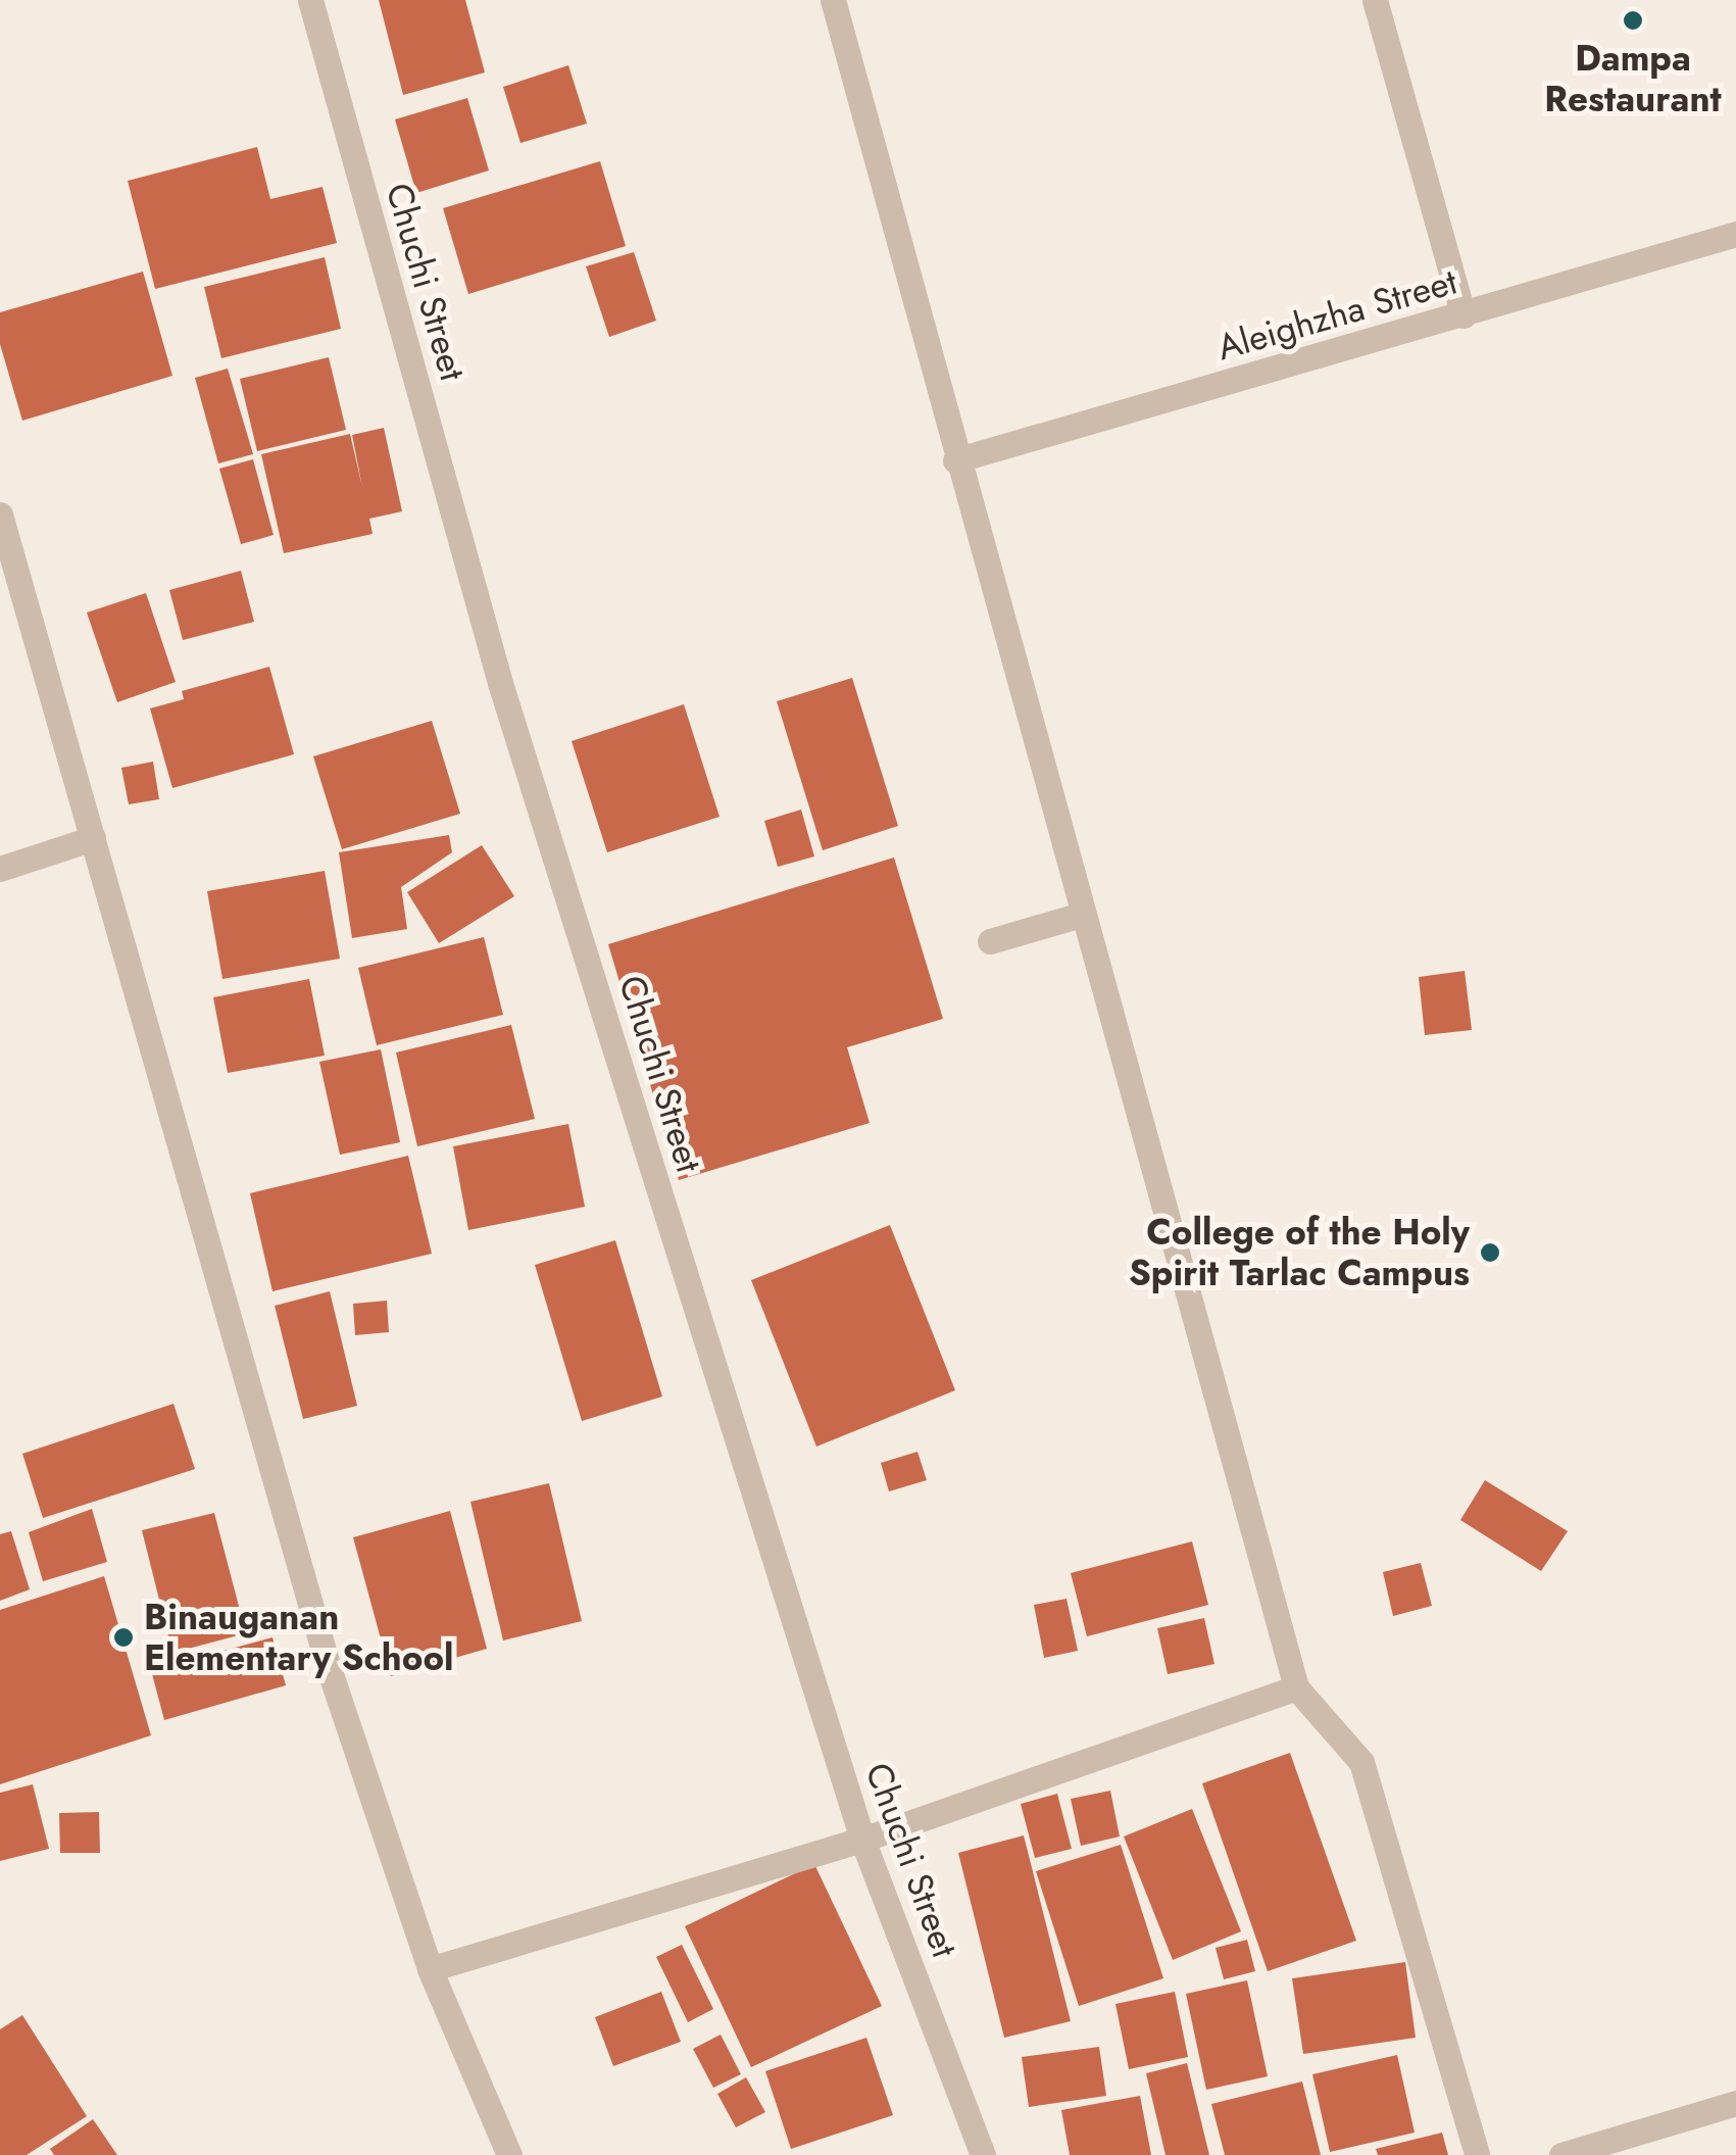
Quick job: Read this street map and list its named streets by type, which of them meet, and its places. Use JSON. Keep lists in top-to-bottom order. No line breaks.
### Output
{"streets":{"street":["Chuchi Street","Aleighzha Street"]},"places":["Dampa Restaurant","College of the Holy Spirit Tarlac Campus","Binauganan Elementary School"]}
